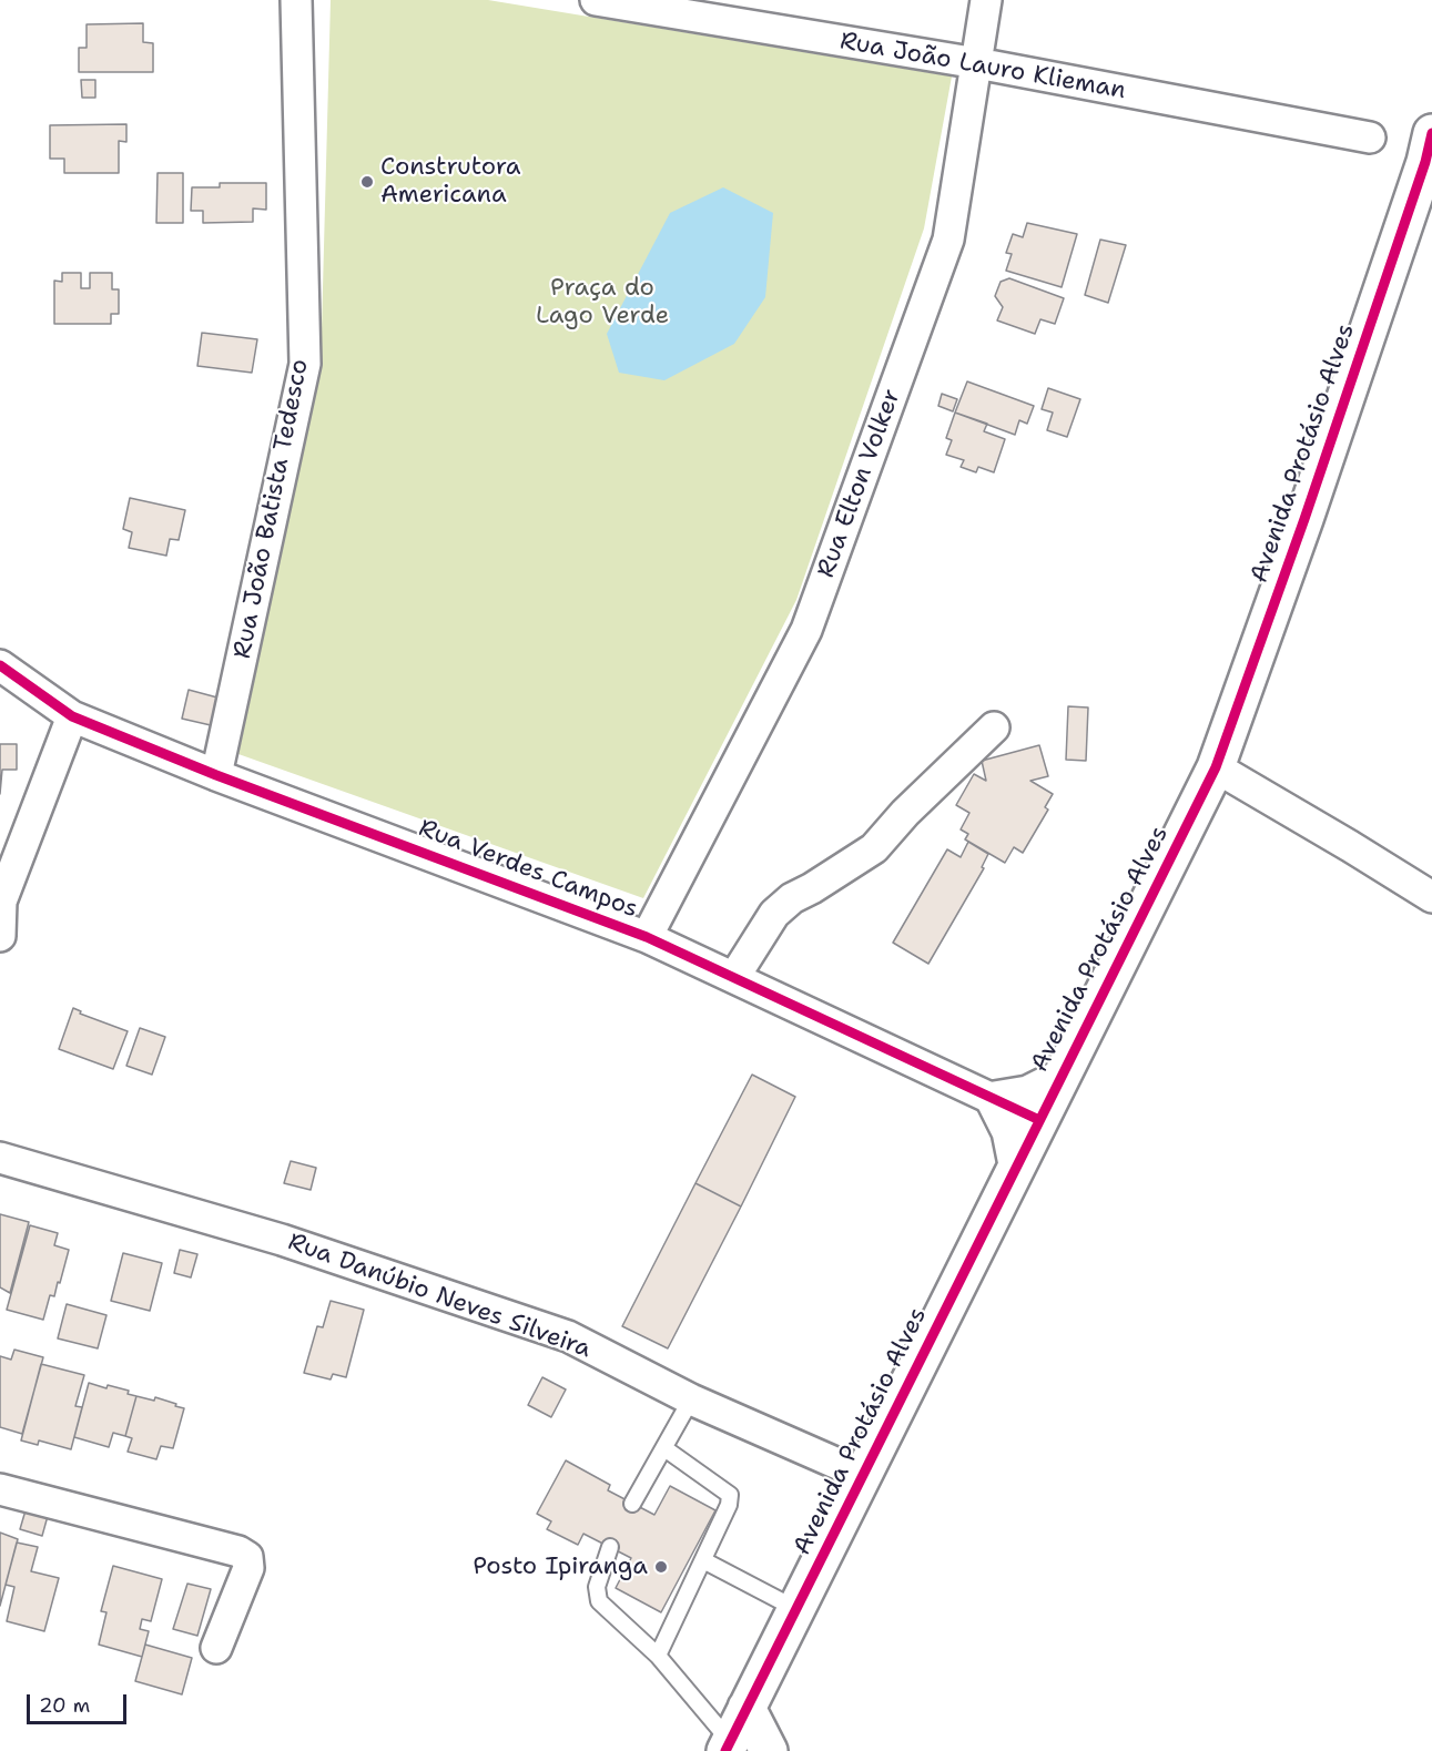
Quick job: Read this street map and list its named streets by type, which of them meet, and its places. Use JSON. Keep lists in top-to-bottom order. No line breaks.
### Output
{"streets":{"main road":["Avenida Protásio Alves"],"street":["Rua João Lauro Klieman","Rua Elton Volker","Rua João Batista Tedesco","Rua Verdes Campos","Rua Danúbio Neves Silveira"]},"crossings":[["Rua João Lauro Klieman","Rua Elton Volker"],["Avenida Protásio Alves","Rua Verdes Campos"],["Avenida Protásio Alves","Rua Danúbio Neves Silveira"],["Rua Elton Volker","Rua Verdes Campos"],["Rua João Batista Tedesco","Rua Verdes Campos"]],"parks":["Praça do Lago Verde"],"places":["Construtora Americana","Posto Ipiranga"],"scale_bar":"20 m"}
